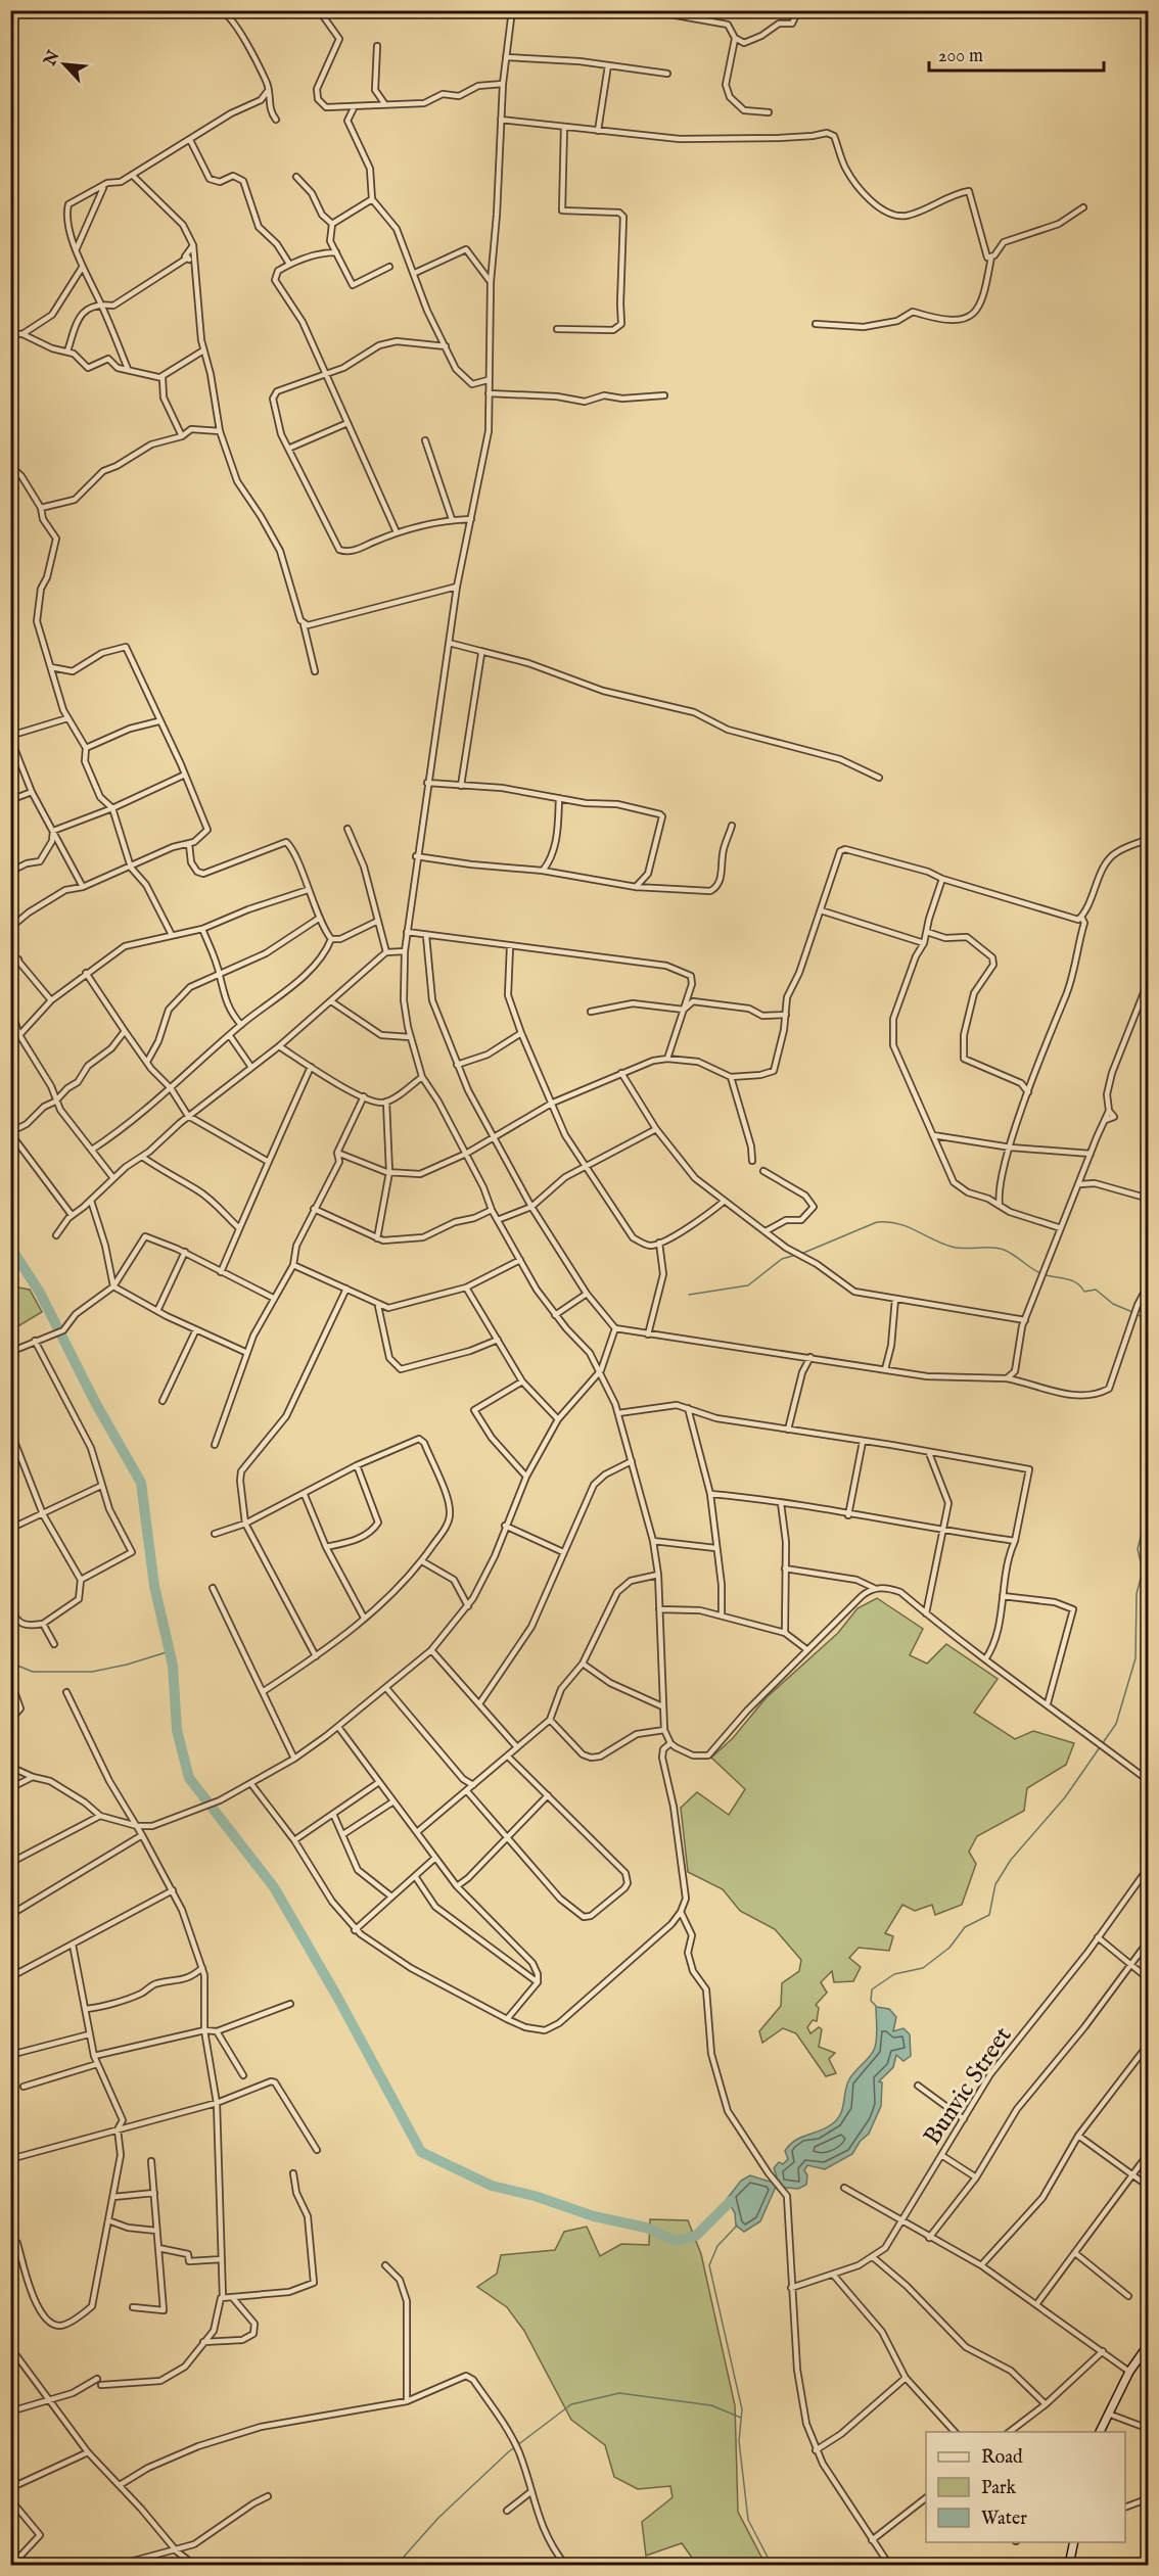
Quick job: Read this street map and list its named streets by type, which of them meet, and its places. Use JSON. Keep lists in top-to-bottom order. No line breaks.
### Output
{"streets":{"street":["Bunvic Street"]},"legend":["Road","Park","Water"],"scale_bar":"200 m","north":"top left"}
